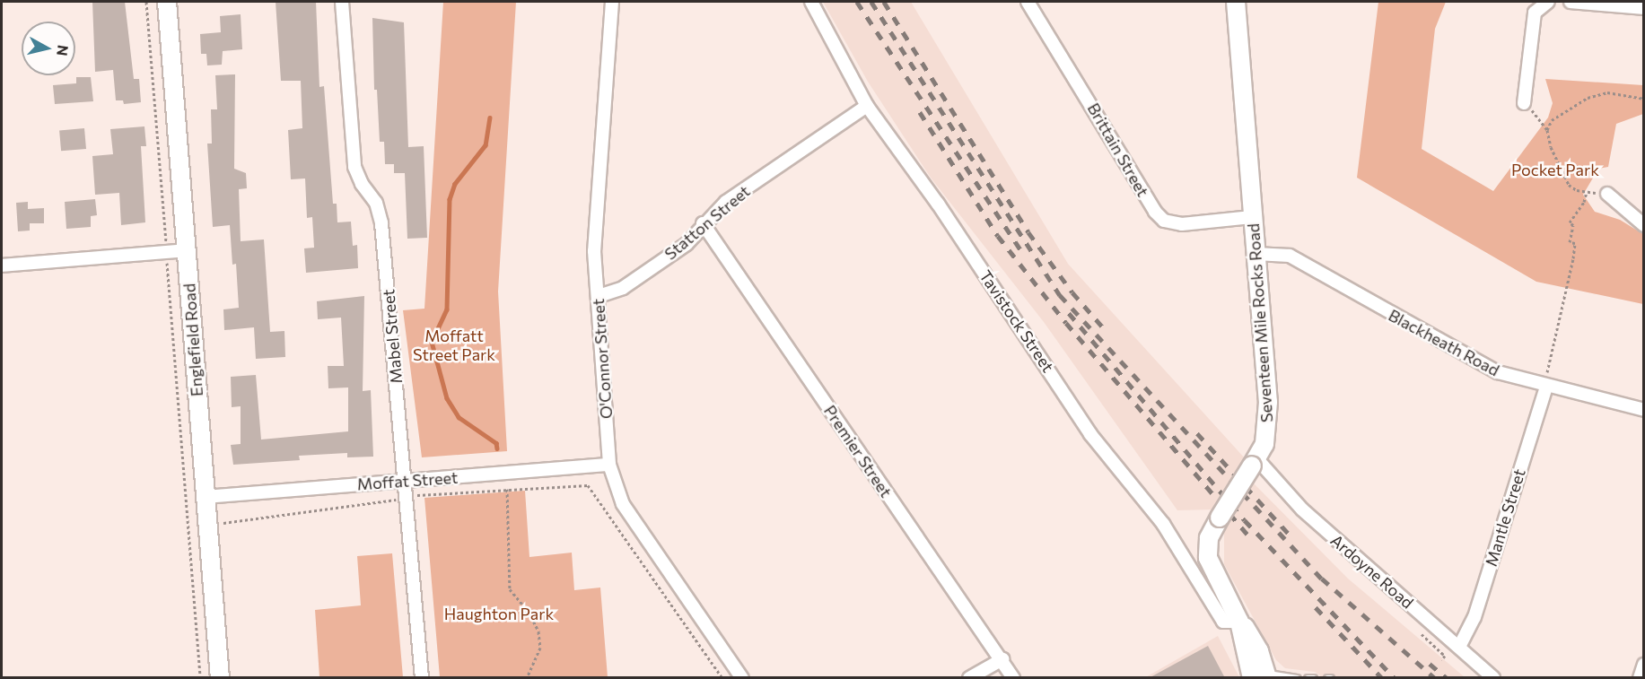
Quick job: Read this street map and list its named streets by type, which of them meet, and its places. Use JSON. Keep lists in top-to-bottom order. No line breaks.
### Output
{"streets":{"main road":["Seventeen Mile Rocks Road","Englefield Road"],"street":["Brittain Street","Statton Street","Tavistock Street","Mabel Street","Blackheath Road","O'Connor Street","Premier Street","Moffat Street","Mantle Street","Ardoyne Road"]},"crossings":[["Brittain Street","Seventeen Mile Rocks Road"],["Statton Street","Tavistock Street"],["Statton Street","O'Connor Street"],["Statton Street","Premier Street"],["Tavistock Street","Seventeen Mile Rocks Road"],["Seventeen Mile Rocks Road","Blackheath Road"],["Seventeen Mile Rocks Road","Ardoyne Road"],["Mabel Street","Moffat Street"],["Englefield Road","Moffat Street"],["Blackheath Road","Mantle Street"],["O'Connor Street","Moffat Street"],["Mantle Street","Ardoyne Road"]],"parks":["Pocket Park","Moffatt Street Park","Haughton Park"],"north":"right"}
